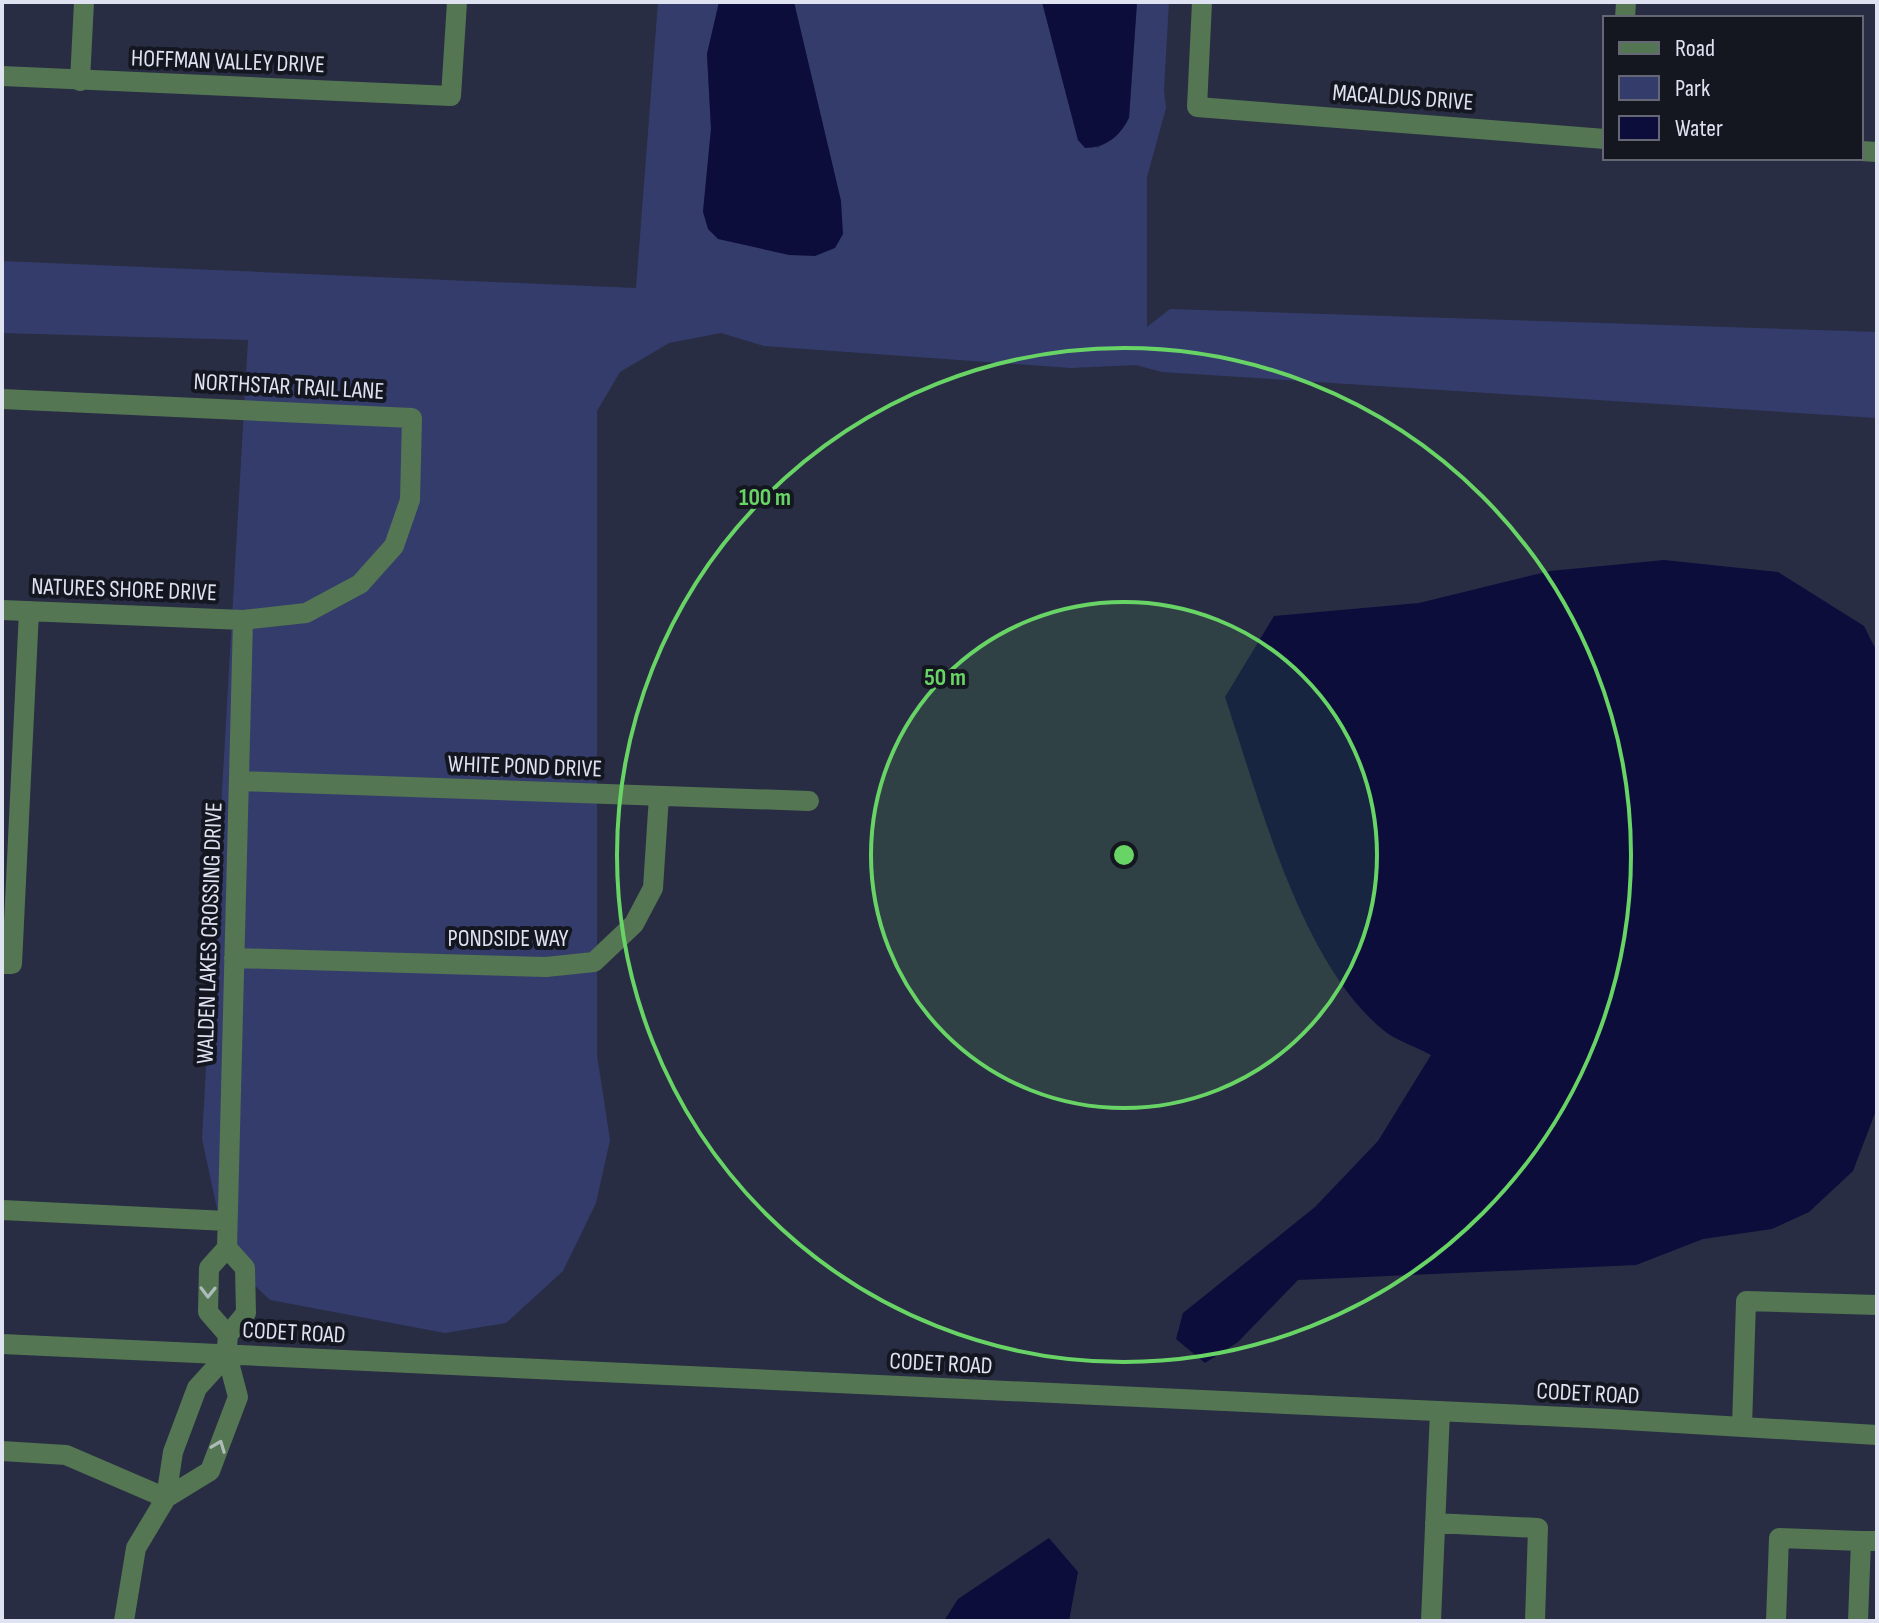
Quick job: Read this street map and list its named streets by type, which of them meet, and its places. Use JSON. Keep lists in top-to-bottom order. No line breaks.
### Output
{"streets":{"street":["HOFFMAN VALLEY DRIVE","MACALDUS DRIVE","NORTHSTAR TRAIL LANE","NATURES SHORE DRIVE","WHITE POND DRIVE","WALDEN LAKES CROSSING DRIVE","PONDSIDE WAY","CODET ROAD"]},"crossings":[["NORTHSTAR TRAIL LANE","NATURES SHORE DRIVE"],["NORTHSTAR TRAIL LANE","WALDEN LAKES CROSSING DRIVE"],["NATURES SHORE DRIVE","WALDEN LAKES CROSSING DRIVE"],["WHITE POND DRIVE","WALDEN LAKES CROSSING DRIVE"],["WHITE POND DRIVE","PONDSIDE WAY"],["WALDEN LAKES CROSSING DRIVE","PONDSIDE WAY"],["WALDEN LAKES CROSSING DRIVE","CODET ROAD"]],"legend":["Road","Park","Water"],"rings":["100 m","50 m"]}
